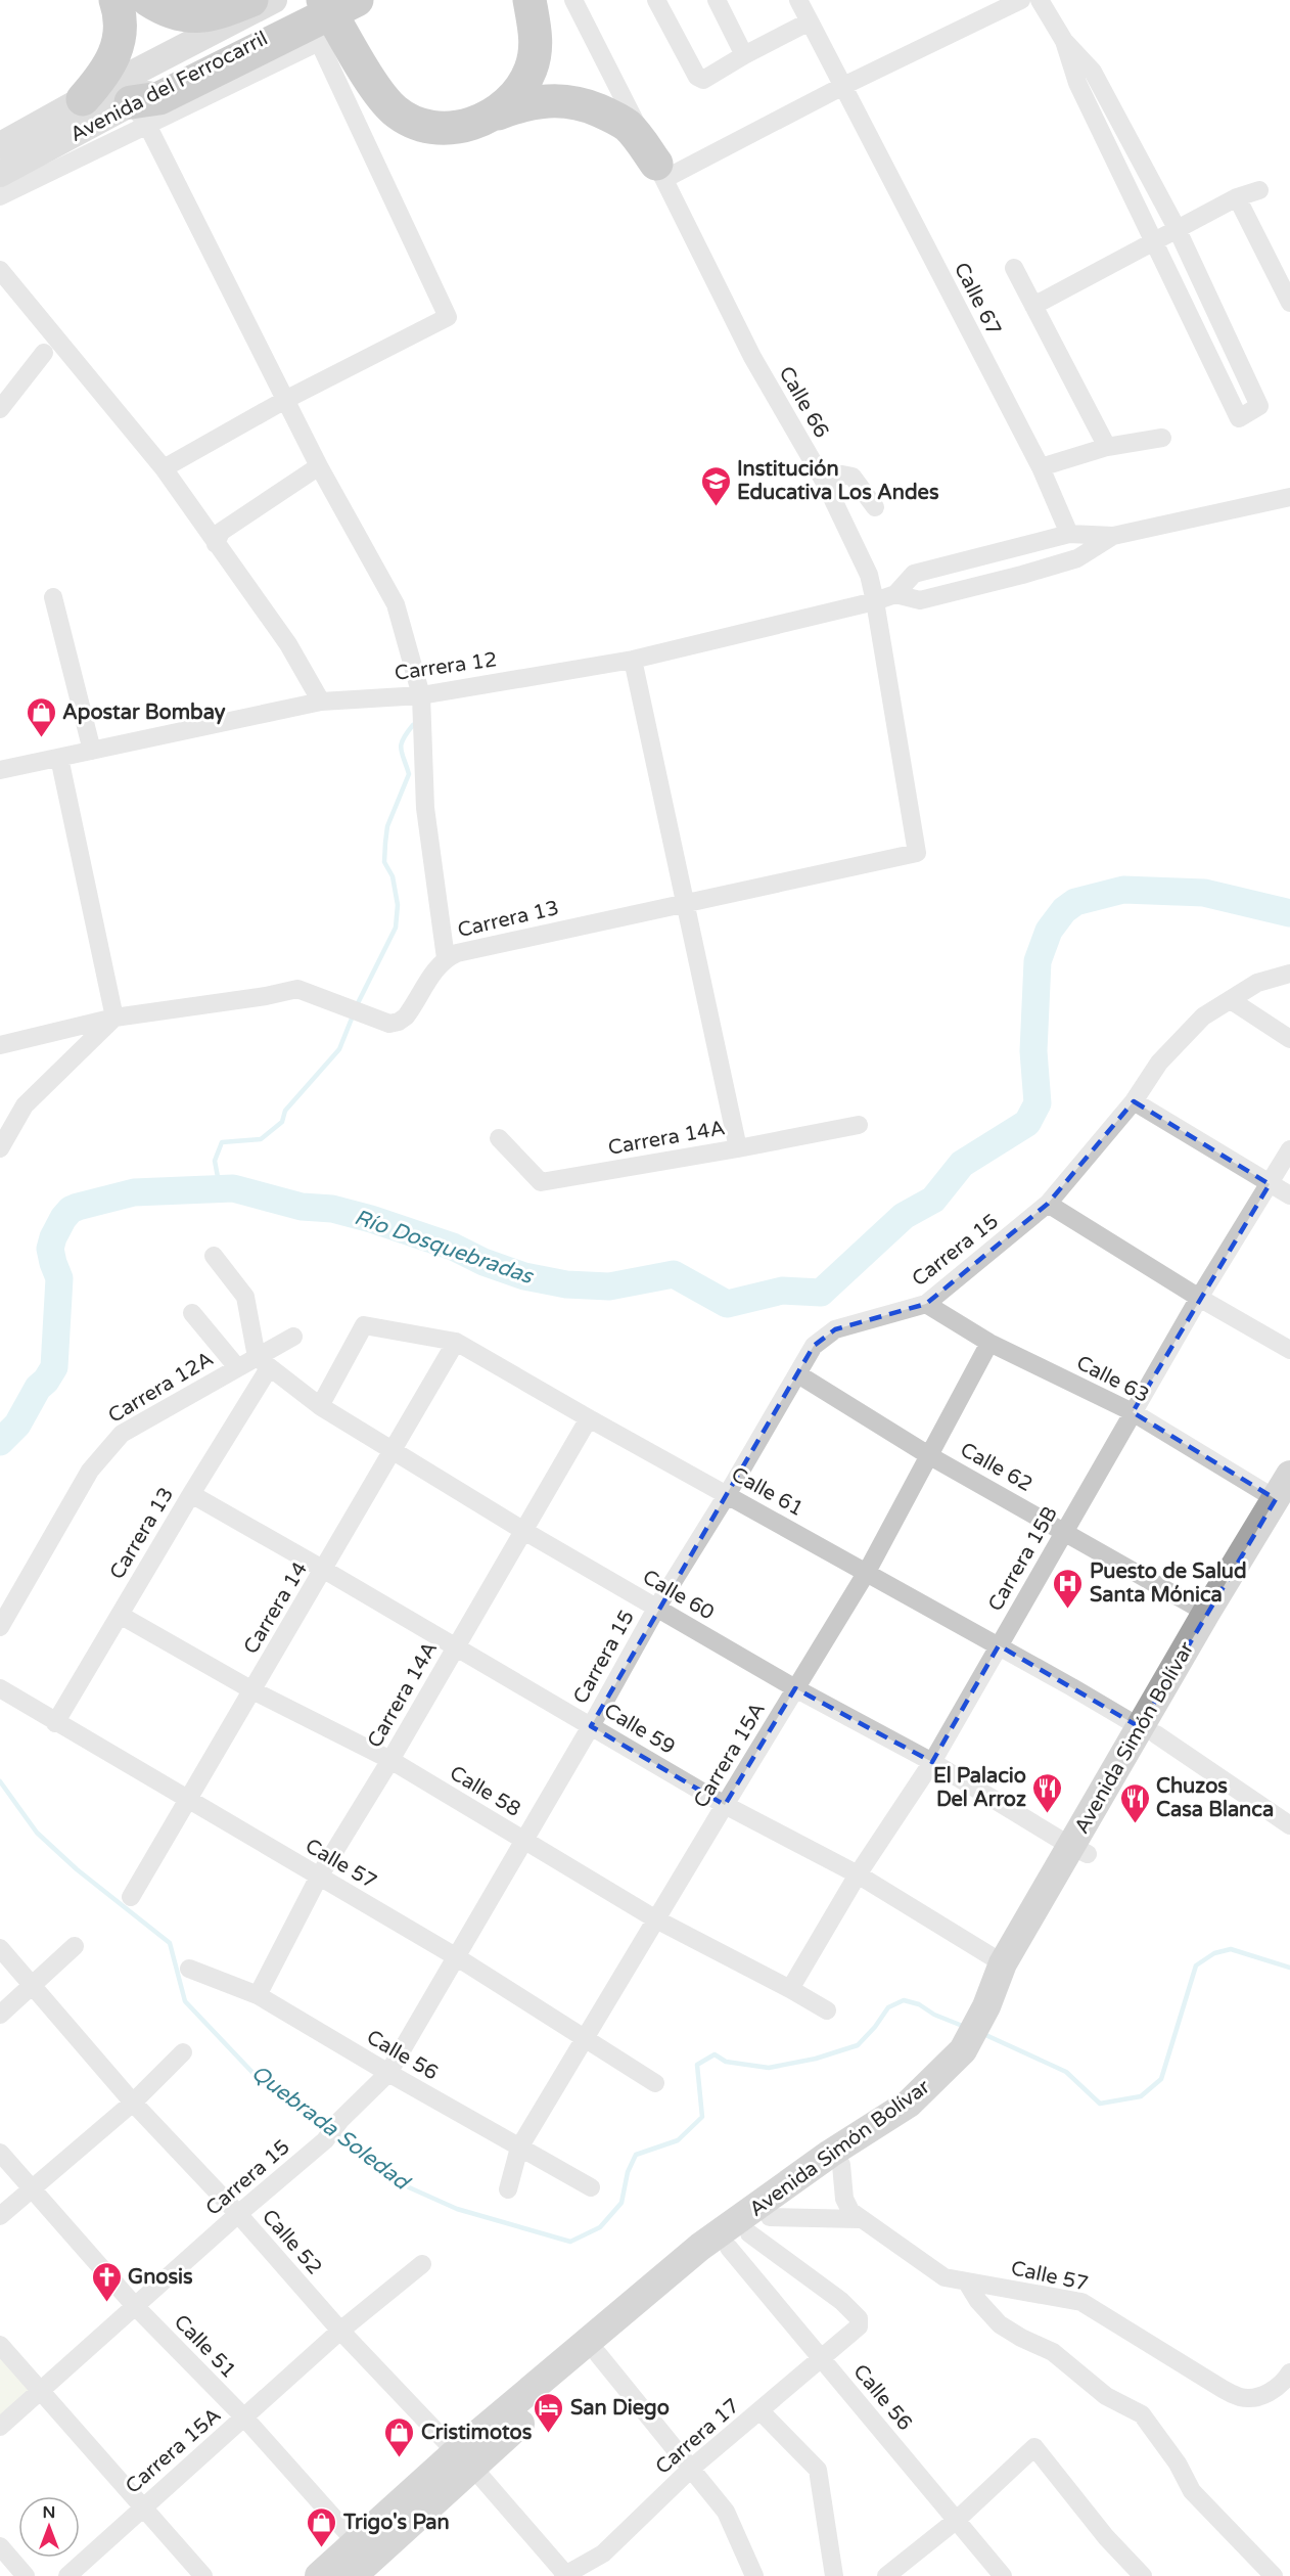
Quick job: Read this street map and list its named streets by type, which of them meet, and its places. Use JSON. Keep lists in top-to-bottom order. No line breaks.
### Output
{"streets":{"main road":["Avenida del Ferrocarril","Avenida Simón Bolívar"],"street":["Calle 67","Calle 66","Carrera 12","Carrera 13","Carrera 14A","Carrera 15","Calle 63","Carrera 12A","Calle 62","Calle 61","Carrera 15B","Calle 60","Carrera 14","Calle 59","Carrera 15A","Calle 58","Calle 57","Calle 56","Calle 52","Calle 51","Carrera 17"]},"crossings":[["Calle 67","Carrera 12"],["Calle 66","Carrera 12"],["Calle 66","Carrera 13"],["Carrera 13","Carrera 12A"],["Carrera 13","Calle 60"],["Carrera 13","Calle 59"],["Carrera 13","Calle 58"],["Carrera 13","Calle 57"],["Carrera 14A","Calle 61"],["Carrera 14A","Calle 60"],["Carrera 14A","Calle 59"],["Carrera 14A","Calle 58"],["Carrera 14A","Calle 57"],["Carrera 14A","Calle 56"],["Carrera 15","Calle 63"],["Carrera 15","Calle 62"],["Carrera 15","Calle 61"],["Carrera 15","Calle 60"],["Carrera 15","Calle 59"],["Carrera 15","Calle 58"],["Carrera 15","Calle 57"],["Carrera 15","Calle 56"],["Carrera 15","Calle 52"],["Carrera 15","Calle 51"],["Calle 63","Carrera 15B"],["Calle 63","Avenida Simón Bolívar"],["Calle 63","Carrera 15A"],["Carrera 12A","Calle 60"],["Calle 62","Carrera 15B"],["Calle 62","Avenida Simón Bolívar"],["Calle 62","Carrera 15A"],["Calle 61","Carrera 15B"],["Calle 61","Calle 60"],["Calle 61","Carrera 14"],["Calle 61","Avenida Simón Bolívar"],["Calle 61","Carrera 15A"],["Carrera 15B","Calle 60"],["Carrera 15B","Calle 59"],["Carrera 15B","Calle 58"],["Calle 60","Carrera 14"],["Calle 60","Avenida Simón Bolívar"],["Calle 60","Carrera 15A"],["Carrera 14","Calle 59"],["Carrera 14","Calle 58"],["Carrera 14","Calle 57"],["Calle 59","Avenida Simón Bolívar"],["Calle 59","Carrera 15A"],["Avenida Simón Bolívar","Calle 57"],["Avenida Simón Bolívar","Calle 56"],["Avenida Simón Bolívar","Calle 52"],["Avenida Simón Bolívar","Calle 51"],["Avenida Simón Bolívar","Carrera 17"],["Carrera 15A","Calle 58"],["Carrera 15A","Calle 57"],["Carrera 15A","Calle 56"],["Carrera 15A","Calle 52"],["Carrera 15A","Calle 51"],["Calle 56","Carrera 17"],["Calle 52","Carrera 17"]],"water":["Río Dosquebradas","Quebrada Soledad"],"places":{"school or university":["Institución Educativa Los Andes"],"shop":["Apostar Bombay","Cristimotos","Trigo's Pan"],"hospital":["Puesto de Salud Santa Mónica"],"restaurant":["El Palacio Del Arroz","Chuzos Casa Blanca"],"church":["Gnosis"],"hotel":["San Diego"]},"north":"top"}
